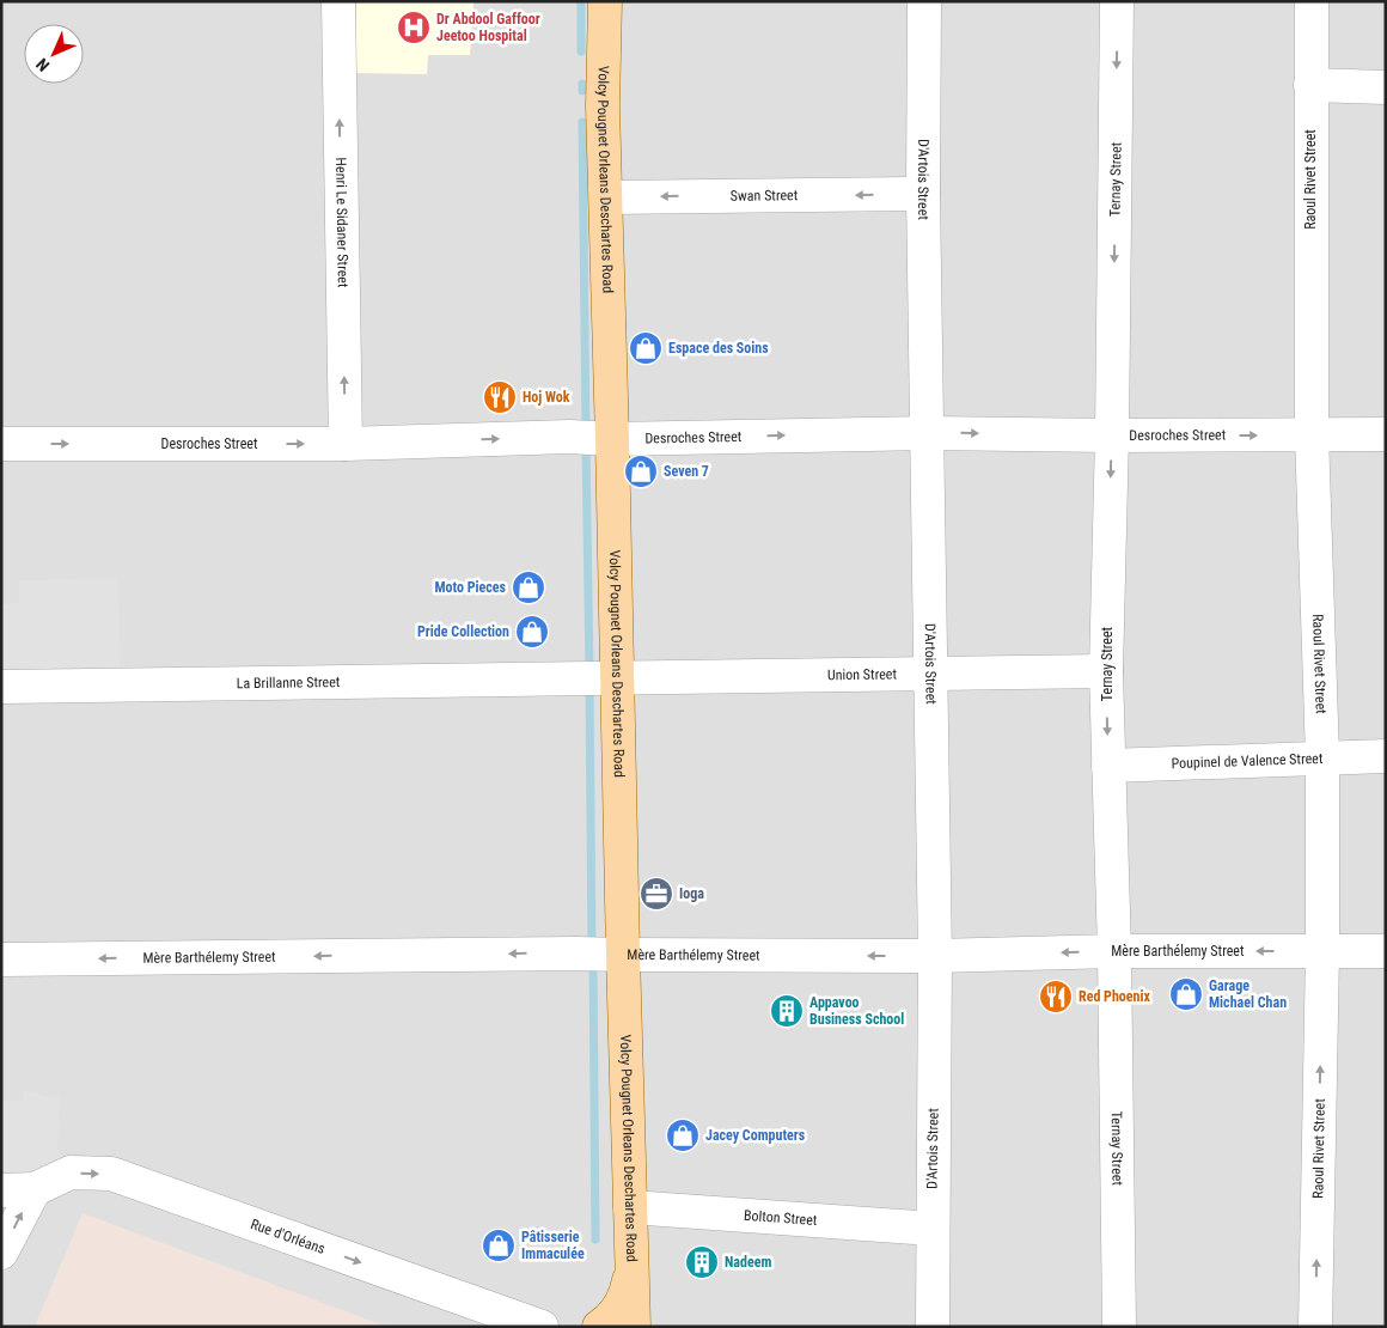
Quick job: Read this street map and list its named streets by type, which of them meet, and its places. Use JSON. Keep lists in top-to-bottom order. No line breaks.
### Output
{"streets":{"main road":["Volcy Pougnet Orleans Deschartes Road"],"street":["D'Artois Street","Ternay Street","Raoul Rivet Street","Swan Street","Henri Le Sidaner Street","Desroches Street","Union Street","La Brillanne Street","Poupinel de Valence Street","Mère Barthélemy Street","Bolton Street","Rue d'Orléans"]},"crossings":[["Volcy Pougnet Orleans Deschartes Road","Swan Street"],["Volcy Pougnet Orleans Deschartes Road","Desroches Street"],["Volcy Pougnet Orleans Deschartes Road","Union Street"],["Volcy Pougnet Orleans Deschartes Road","Mère Barthélemy Street"],["Volcy Pougnet Orleans Deschartes Road","Bolton Street"],["D'Artois Street","Swan Street"],["D'Artois Street","Desroches Street"],["D'Artois Street","Union Street"],["D'Artois Street","Mère Barthélemy Street"],["D'Artois Street","Bolton Street"],["Ternay Street","Desroches Street"],["Ternay Street","Union Street"],["Ternay Street","Poupinel de Valence Street"],["Ternay Street","Mère Barthélemy Street"],["Raoul Rivet Street","Desroches Street"],["Raoul Rivet Street","Poupinel de Valence Street"],["Raoul Rivet Street","Mère Barthélemy Street"],["Henri Le Sidaner Street","Desroches Street"],["Union Street","La Brillanne Street"]],"one_way":["Ternay Street","Swan Street","Henri Le Sidaner Street","Desroches Street","Mère Barthélemy Street","Rue d'Orléans"],"places":{"hospital":["Dr Abdool Gaffoor Jeetoo Hospital"],"shop":["Espace des Soins","Seven 7","Moto Pieces","Pride Collection","Garage Michael Chan","Jacey Computers","Pâtisserie Immaculée"],"restaurant":["Hoj Wok","Red Phoenix"],"office":["Ioga"],"building":["Appavoo Business School","Nadeem"]},"north":"bottom left"}
